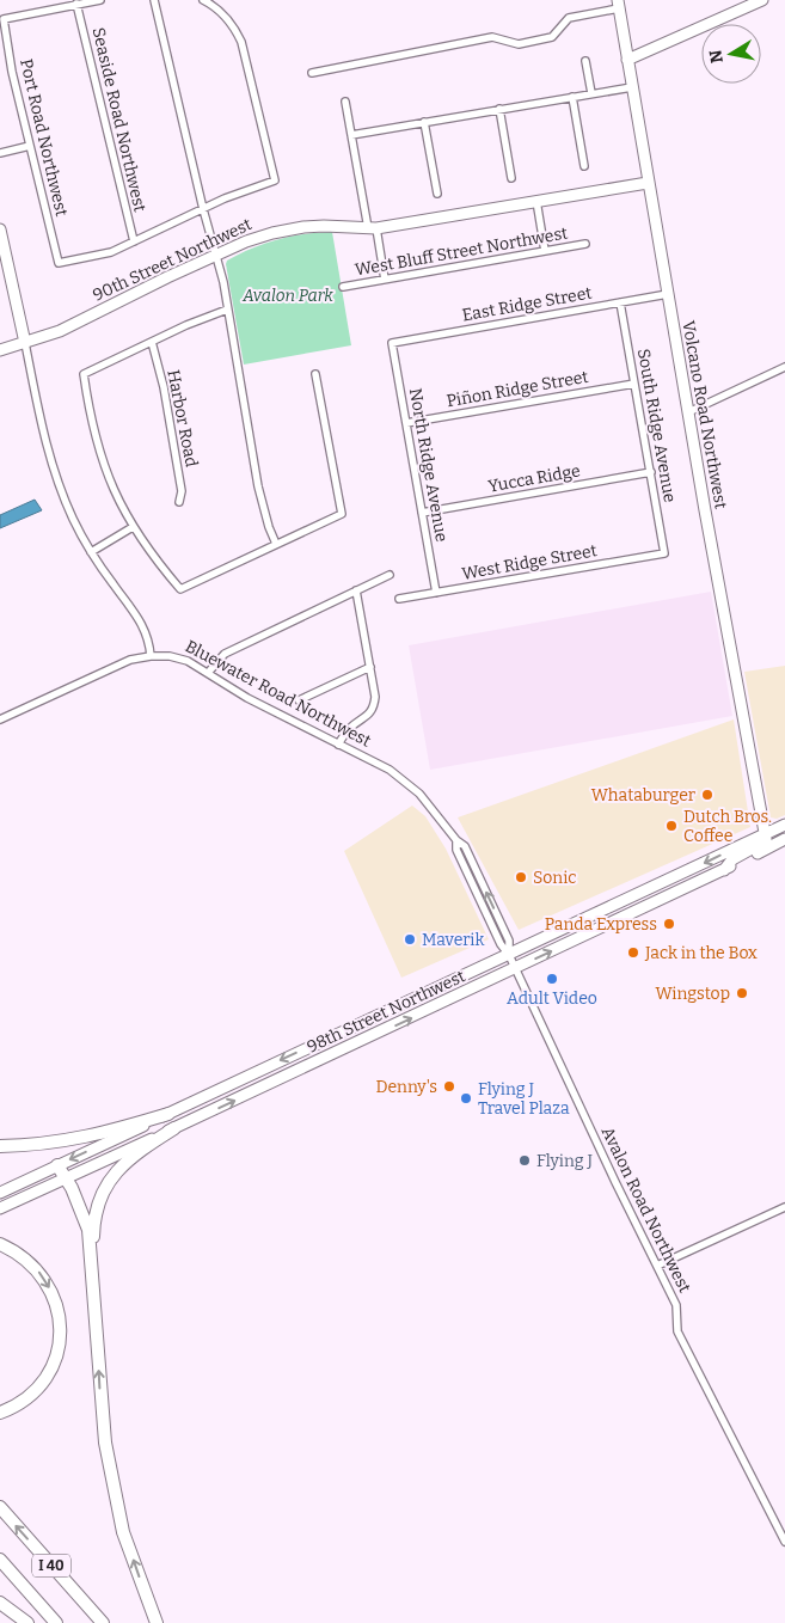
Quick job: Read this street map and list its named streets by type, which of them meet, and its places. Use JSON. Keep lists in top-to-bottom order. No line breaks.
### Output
{"streets":{"highway":["I 40"],"main road":["90th Street Northwest","Volcano Road Northwest","98th Street Northwest"],"street":["Seaside Road Northwest","Port Road Northwest","West Bluff Street Northwest","East Ridge Street","Piñon Ridge Street","Harbor Road","South Ridge Avenue","North Ridge Avenue","Yucca Ridge","West Ridge Street","Bluewater Road Northwest","Avalon Road Northwest"]},"crossings":[["Seaside Road Northwest","Port Road Northwest"],["90th Street Northwest","Volcano Road Northwest"],["East Ridge Street","Volcano Road Northwest"],["East Ridge Street","South Ridge Avenue"],["East Ridge Street","North Ridge Avenue"],["Piñon Ridge Street","South Ridge Avenue"],["Piñon Ridge Street","North Ridge Avenue"],["Volcano Road Northwest","98th Street Northwest"],["South Ridge Avenue","Yucca Ridge"],["South Ridge Avenue","West Ridge Street"],["North Ridge Avenue","Yucca Ridge"],["North Ridge Avenue","West Ridge Street"],["Bluewater Road Northwest","98th Street Northwest"],["Bluewater Road Northwest","Avalon Road Northwest"],["98th Street Northwest","Avalon Road Northwest"]],"parks":["Avalon Park"],"places":["Whataburger","Dutch Bros. Coffee","Sonic","Panda Express","Maverik","Jack in the Box","Adult Video","Wingstop","Denny's","Flying J Travel Plaza","Flying J"],"north":"left"}
